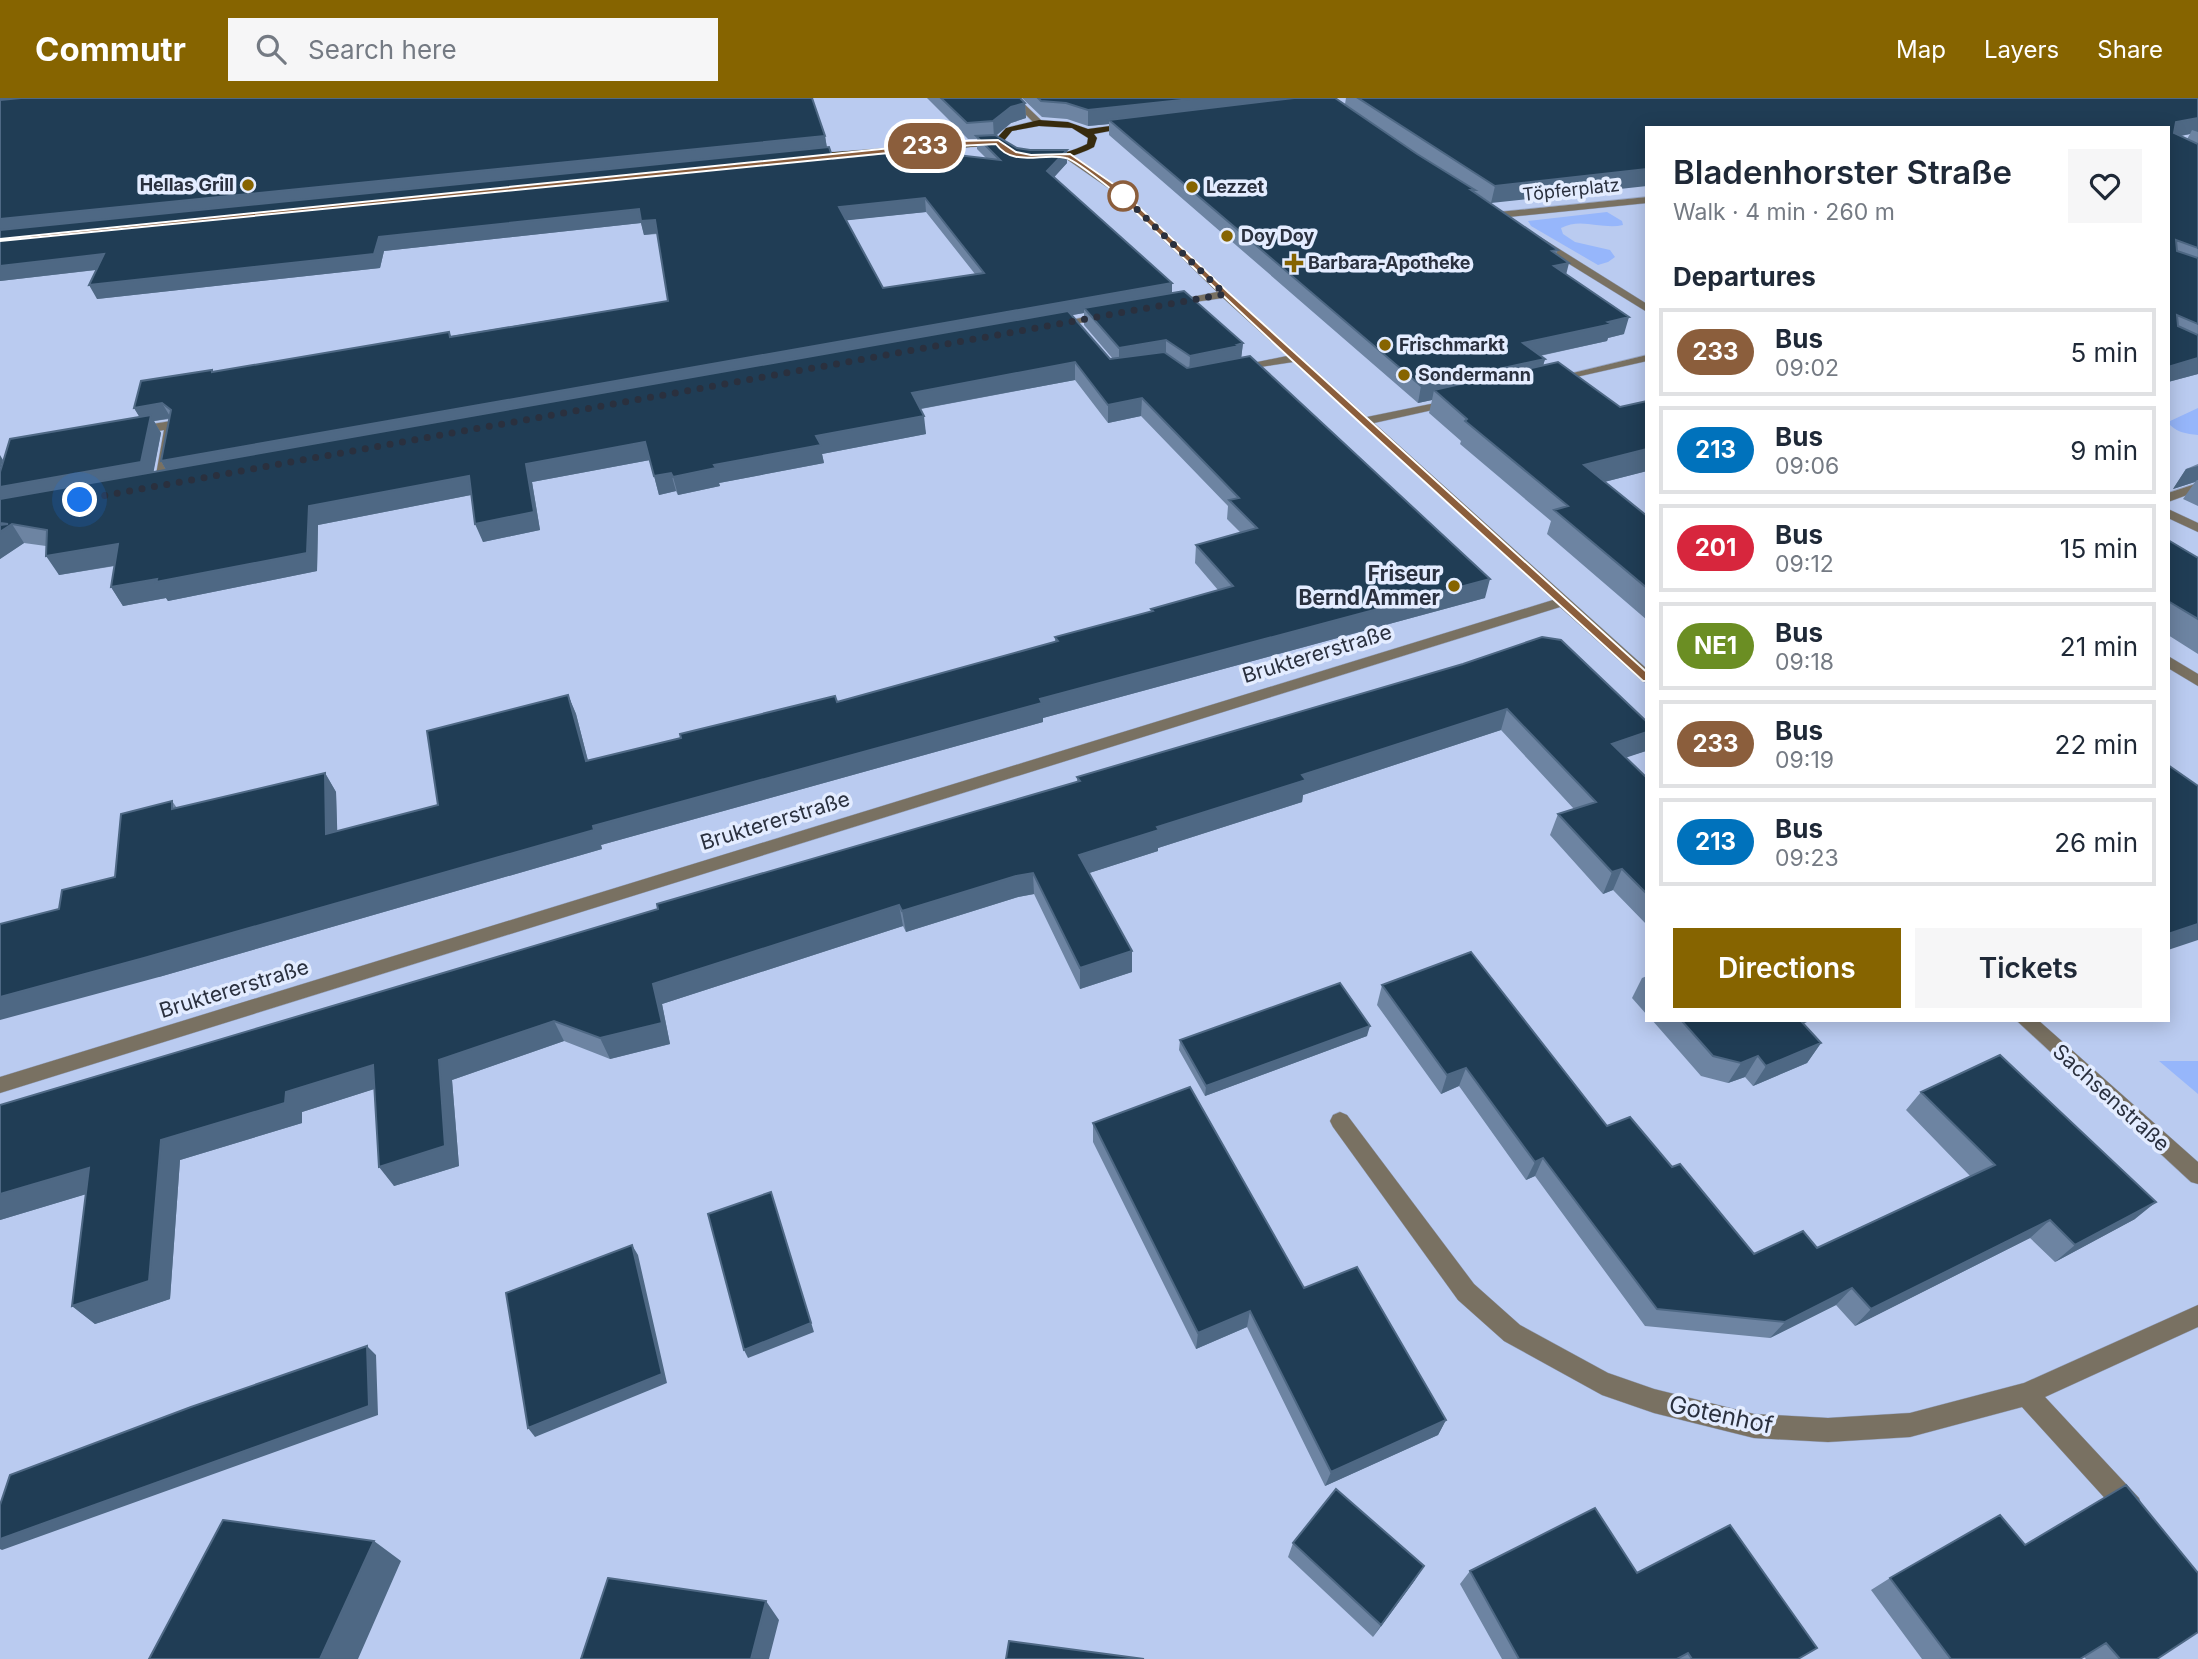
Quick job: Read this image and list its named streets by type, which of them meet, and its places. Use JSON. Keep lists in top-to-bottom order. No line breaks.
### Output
{"streets":{"street":["Töpferplatz","Bruktererstraße","Sachsenstraße","Gotenhof"]},"places":{"other":["Hellas Grill","Lezzet","Doy Doy","Frischmarkt","Sondermann","Friseur Bernd Ammer"],"health":["Barbara-Apotheke"]},"lines":["bus line 233"],"page":{"header":"Commutr","search":"Search here","nav":["Map","Layers","Share"],"on_map":"233","heading":[["Bladenhorster Straße","Walk · 4 min · 260 m"],"Departures"],"list":[{"mark":"233","name":"Bus","note":"09:02","value":"5 min"},{"mark":"213","name":"Bus","note":"09:06","value":"9 min"},{"mark":"201","name":"Bus","note":"09:12","value":"15 min"},{"mark":"NE1","name":"Bus","note":"09:18","value":"21 min"},{"mark":"233","name":"Bus","note":"09:19","value":"22 min"},{"mark":"213","name":"Bus","note":"09:23","value":"26 min"}],"buttons":["Directions","Tickets"]}}
